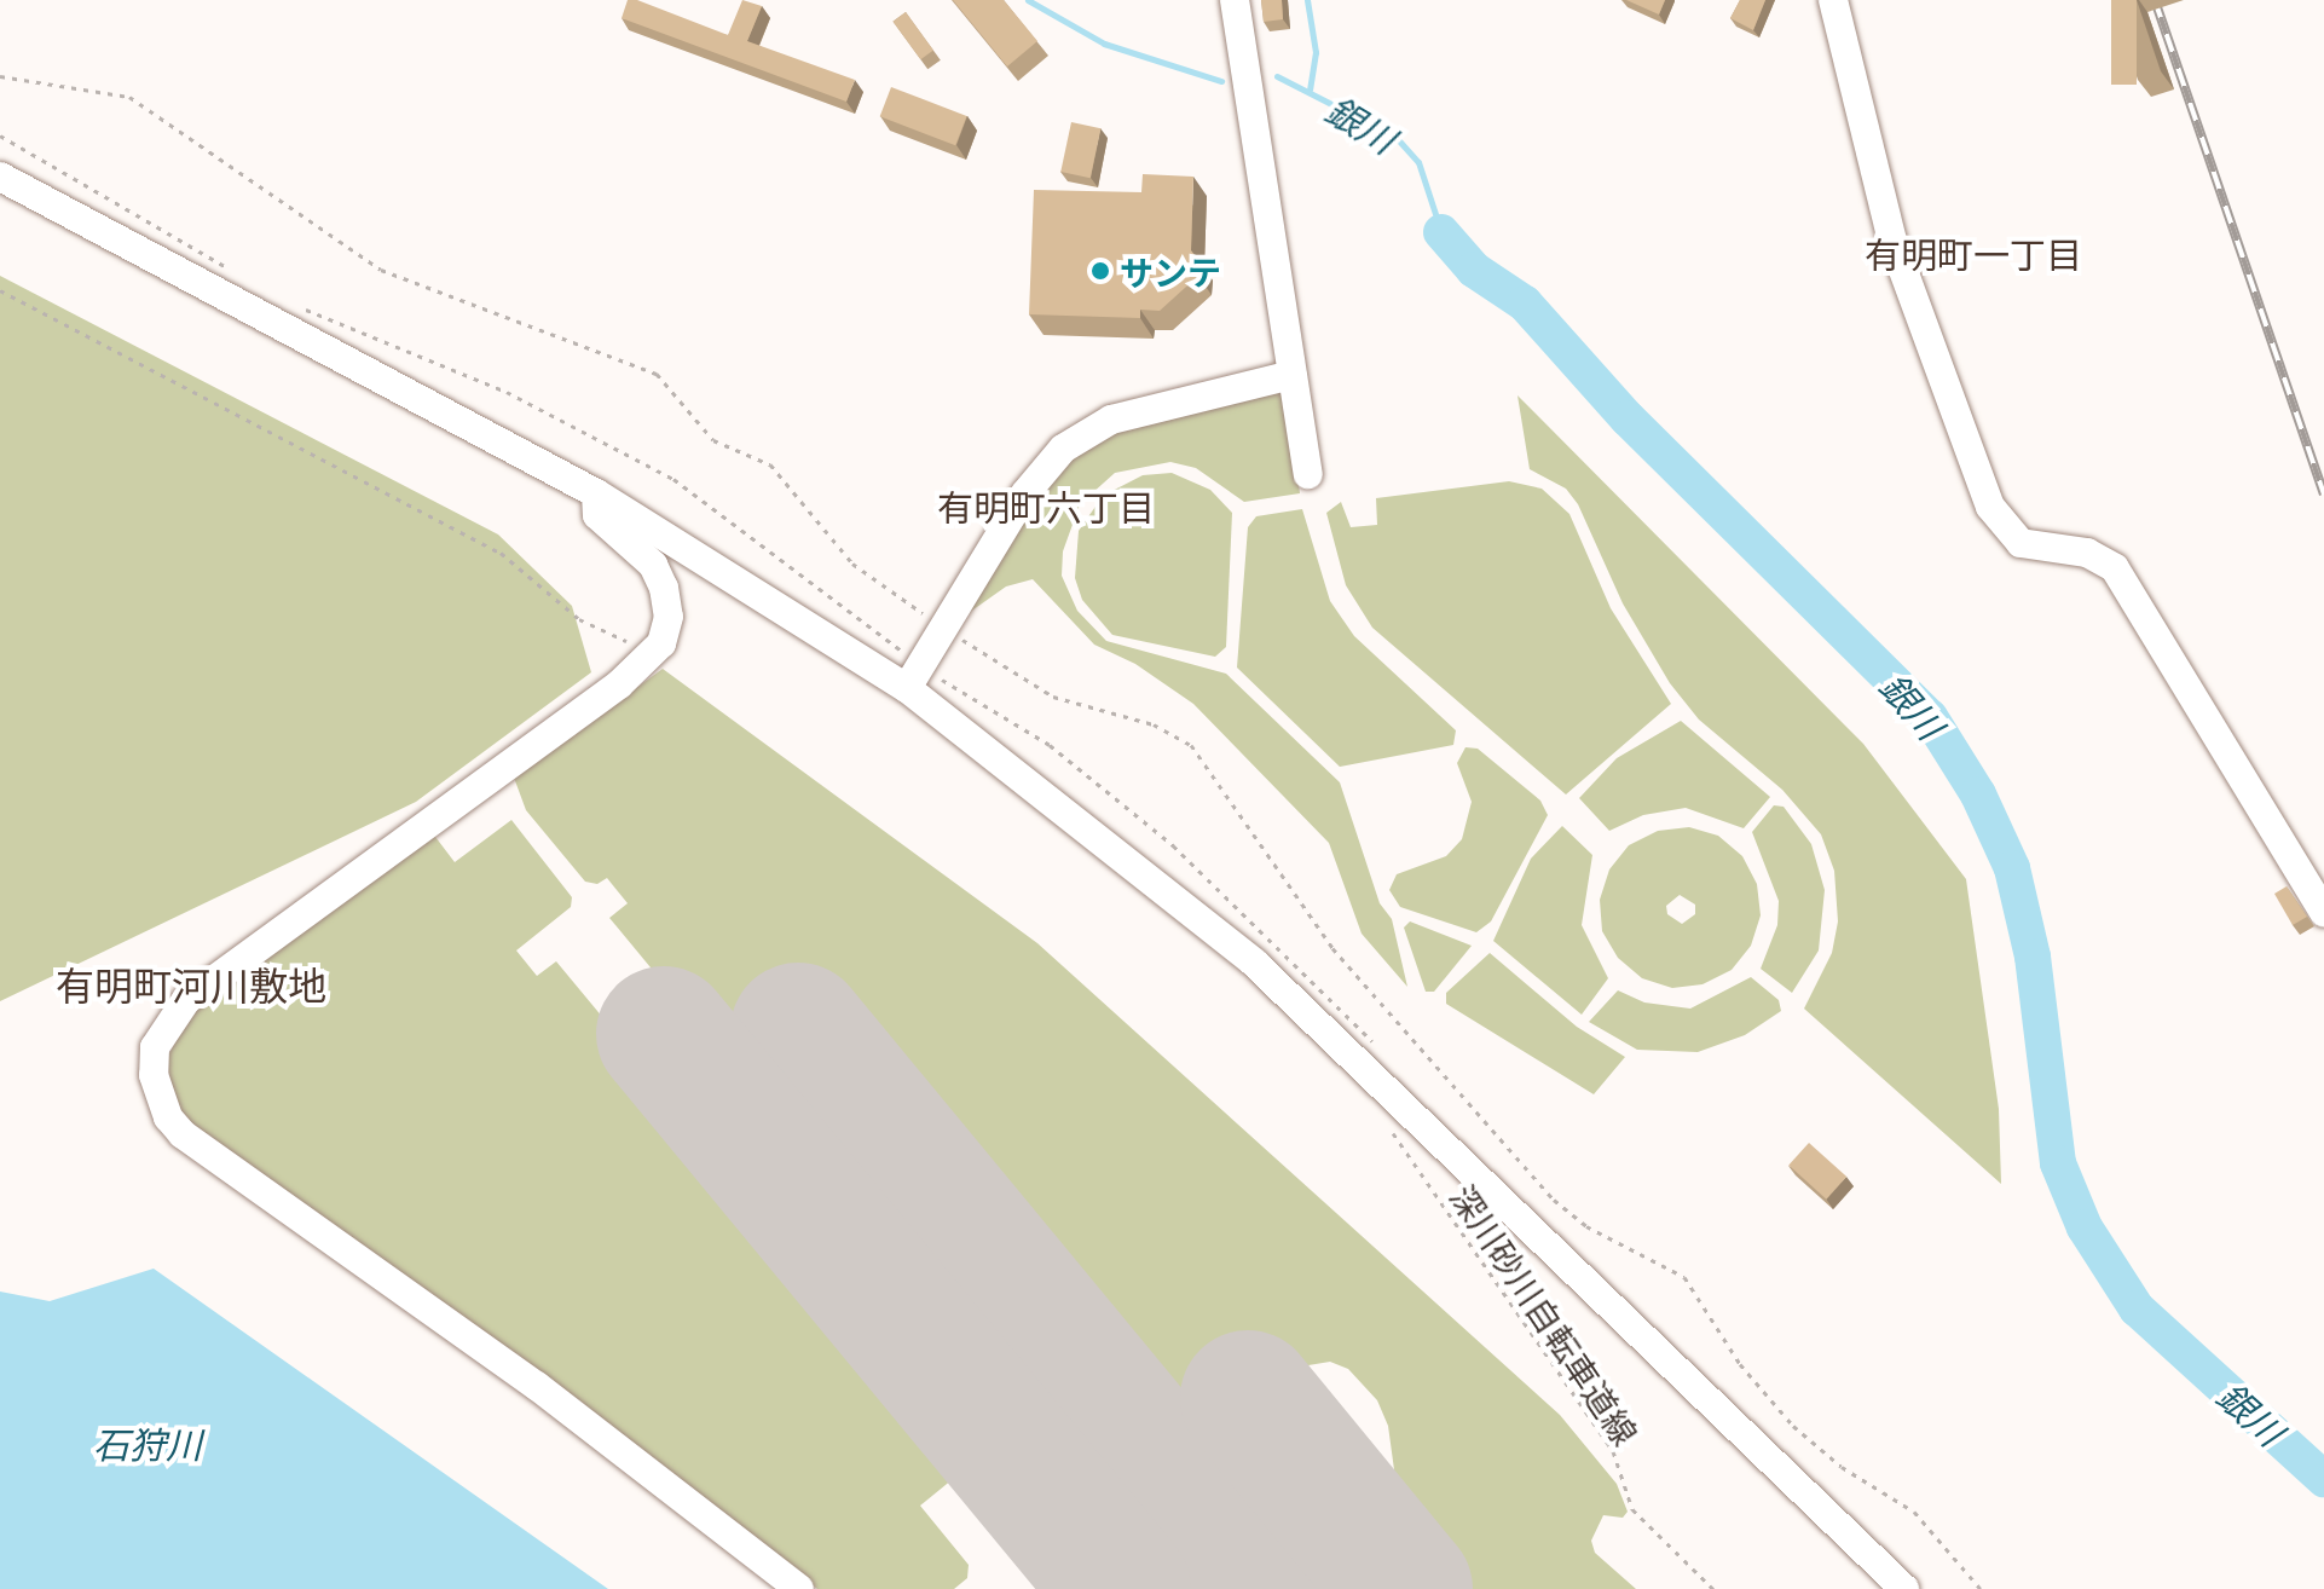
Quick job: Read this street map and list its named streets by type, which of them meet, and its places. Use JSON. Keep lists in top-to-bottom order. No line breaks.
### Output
{"streets":{"path":["深川砂川自転車道線"]},"districts":["有明町一丁目","有明町六丁目","有明町河川敷地"],"water":["銀川","石狩川"],"places":["サンテ"]}
